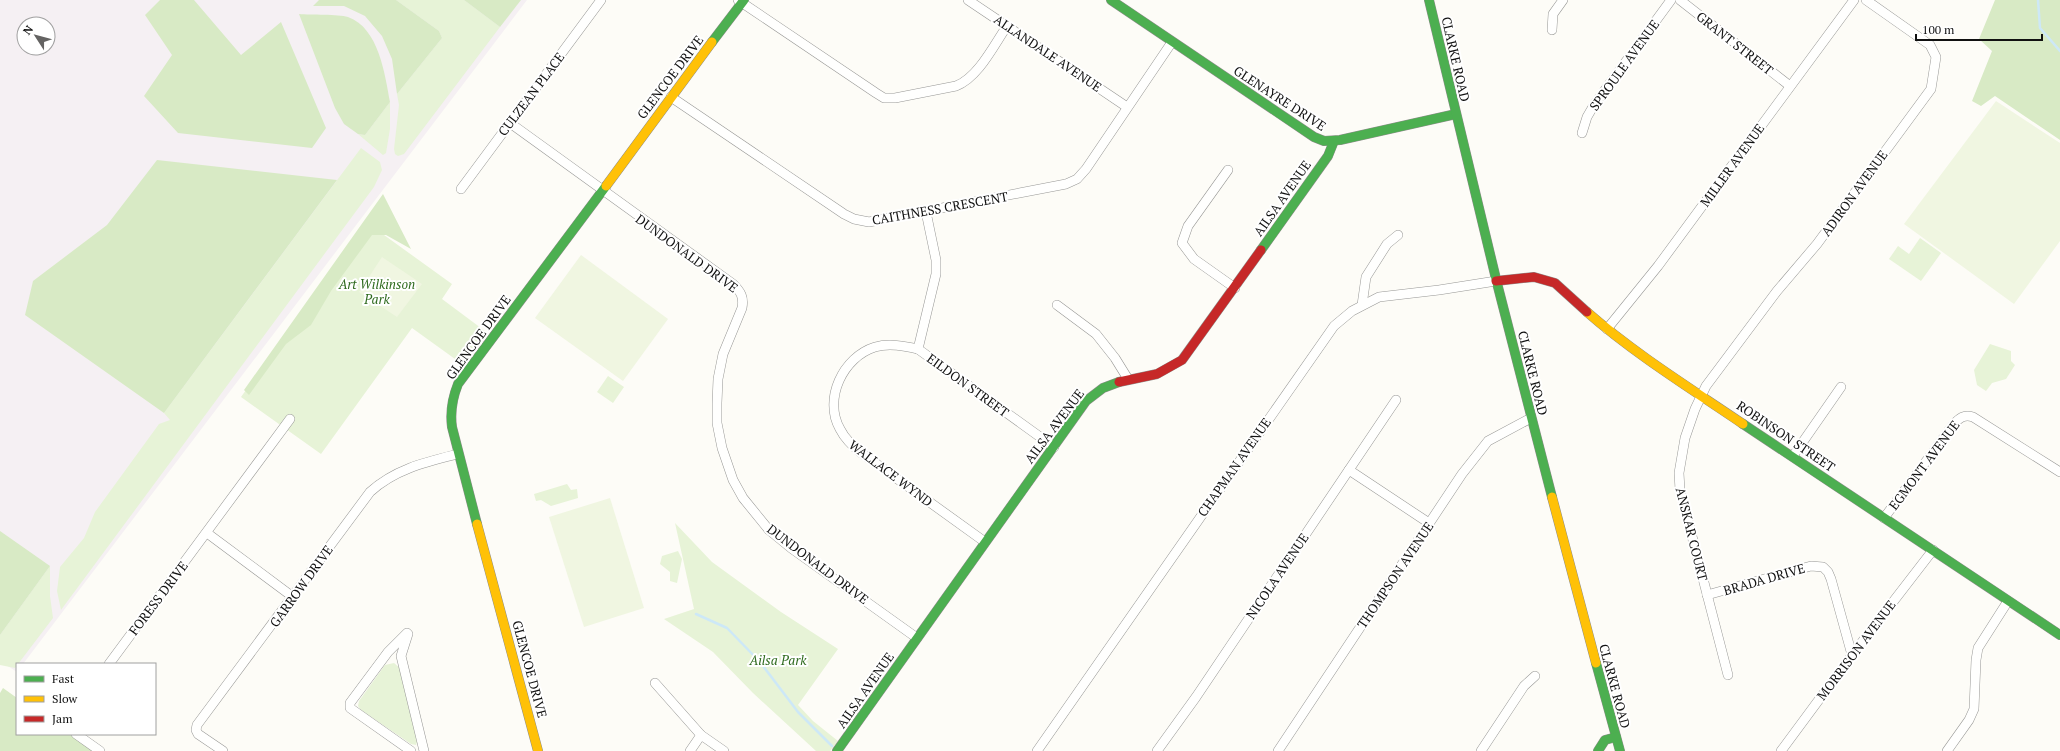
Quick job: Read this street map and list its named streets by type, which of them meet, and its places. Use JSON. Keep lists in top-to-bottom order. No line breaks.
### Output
{"streets":{"street":["GRANT STREET","ALLANDALE AVENUE","CLARKE ROAD","SPROULE AVENUE","GLENCOE DRIVE","CULZEAN PLACE","GLENAYRE DRIVE","MILLER AVENUE","ADIRON AVENUE","AILSA AVENUE","CAITHNESS CRESCENT","DUNDONALD DRIVE","EILDON STREET","ROBINSON STREET","EGMONT AVENUE","CHAPMAN AVENUE","WALLACE WYND","ANSKAR COURT","THOMPSON AVENUE","NICOLA AVENUE","BRADA DRIVE","GARROW DRIVE","FORESS DRIVE","MORRISON AVENUE"]},"crossings":[["GRANT STREET","MILLER AVENUE"],["ALLANDALE AVENUE","CAITHNESS CRESCENT"],["CLARKE ROAD","GLENAYRE DRIVE"],["CLARKE ROAD","ROBINSON STREET"],["CLARKE ROAD","CHAPMAN AVENUE"],["CLARKE ROAD","THOMPSON AVENUE"],["GLENCOE DRIVE","CAITHNESS CRESCENT"],["GLENCOE DRIVE","DUNDONALD DRIVE"],["GLENCOE DRIVE","GARROW DRIVE"],["CULZEAN PLACE","DUNDONALD DRIVE"],["GLENAYRE DRIVE","AILSA AVENUE"],["GLENAYRE DRIVE","CAITHNESS CRESCENT"],["MILLER AVENUE","ROBINSON STREET"],["ADIRON AVENUE","ROBINSON STREET"],["ADIRON AVENUE","ANSKAR COURT"],["AILSA AVENUE","DUNDONALD DRIVE"],["AILSA AVENUE","EILDON STREET"],["AILSA AVENUE","WALLACE WYND"],["CAITHNESS CRESCENT","EILDON STREET"],["EILDON STREET","WALLACE WYND"],["ROBINSON STREET","EGMONT AVENUE"],["ROBINSON STREET","CHAPMAN AVENUE"],["ROBINSON STREET","ANSKAR COURT"],["ROBINSON STREET","MORRISON AVENUE"],["ANSKAR COURT","BRADA DRIVE"],["BRADA DRIVE","MORRISON AVENUE"]],"parks":["Art Wilkinson Park","Ailsa Park"],"legend":["Fast","Slow","Jam"],"scale_bar":"100 m","north":"top left"}
